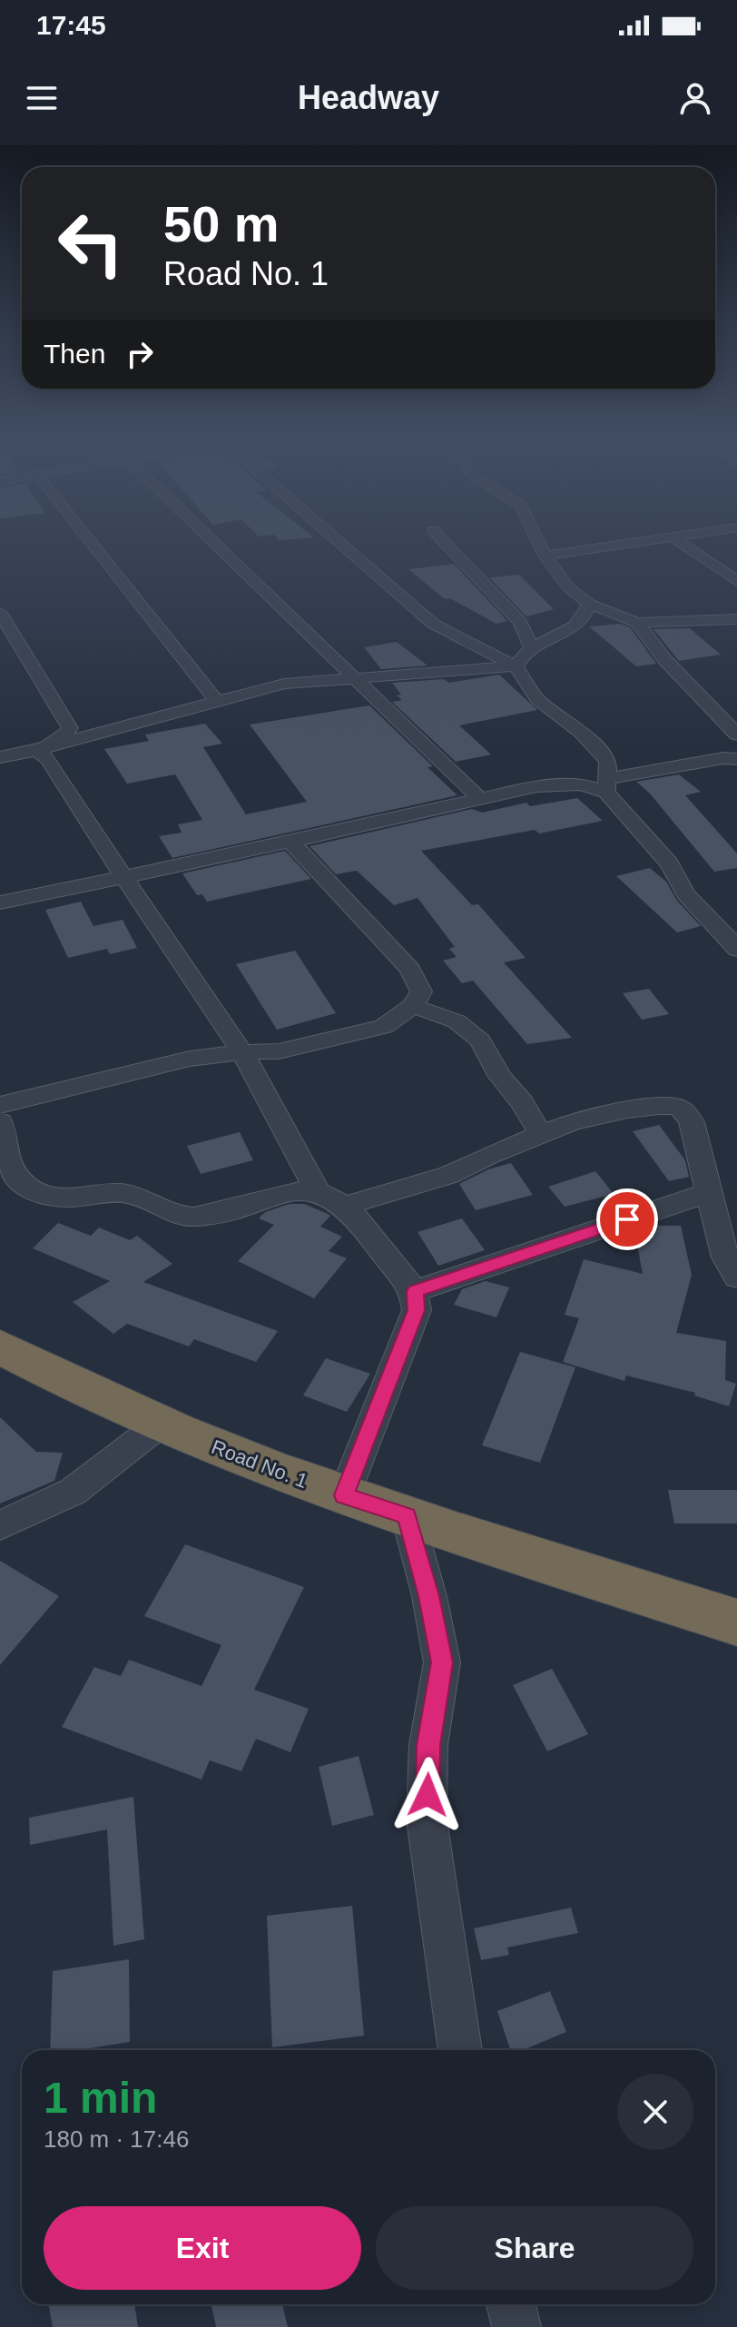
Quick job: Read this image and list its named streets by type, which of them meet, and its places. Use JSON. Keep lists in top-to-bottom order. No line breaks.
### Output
{"streets":{"highway":["Road No. 1"]},"page":{"status":"17:45","header":"Headway","turn":["50 m","Road No. 1"],"then":"Then","heading":["1 min","180 m · 17:46"],"buttons":["Exit","Share"]}}
